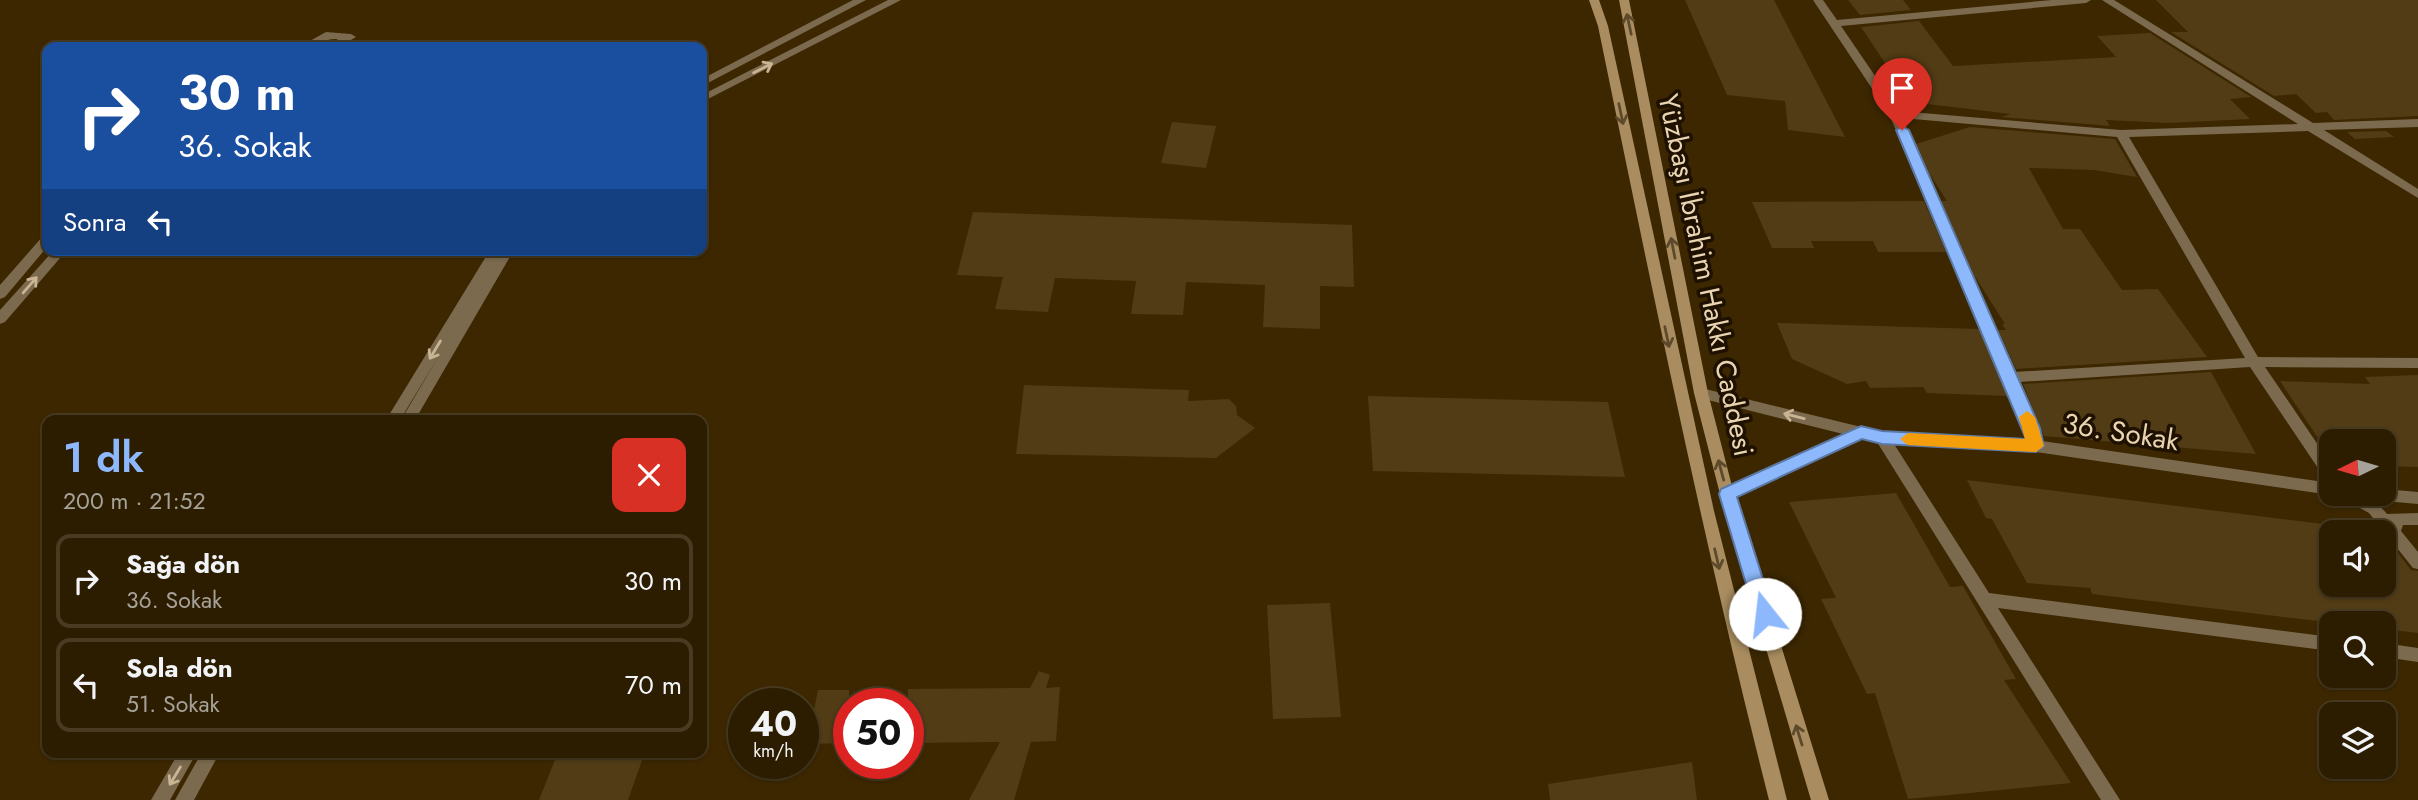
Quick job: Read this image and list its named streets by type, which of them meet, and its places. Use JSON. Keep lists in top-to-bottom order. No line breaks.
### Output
{"streets":{"main road":["Yüzbaşı İbrahim Hakkı Caddesi"],"street":["36. Sokak"]},"crossings":[["Yüzbaşı İbrahim Hakkı Caddesi","36. Sokak"]],"north":"left","page":{"turn":["30 m","36. Sokak"],"then":"Sonra","heading":["1 dk","200 m · 21:52"],"list":[{"name":"Sağa dön","note":"36. Sokak","value":"30 m"},{"name":"Sola dön","note":"51. Sokak","value":"70 m"}],"speed":"40 km/h","limit":"50"}}
